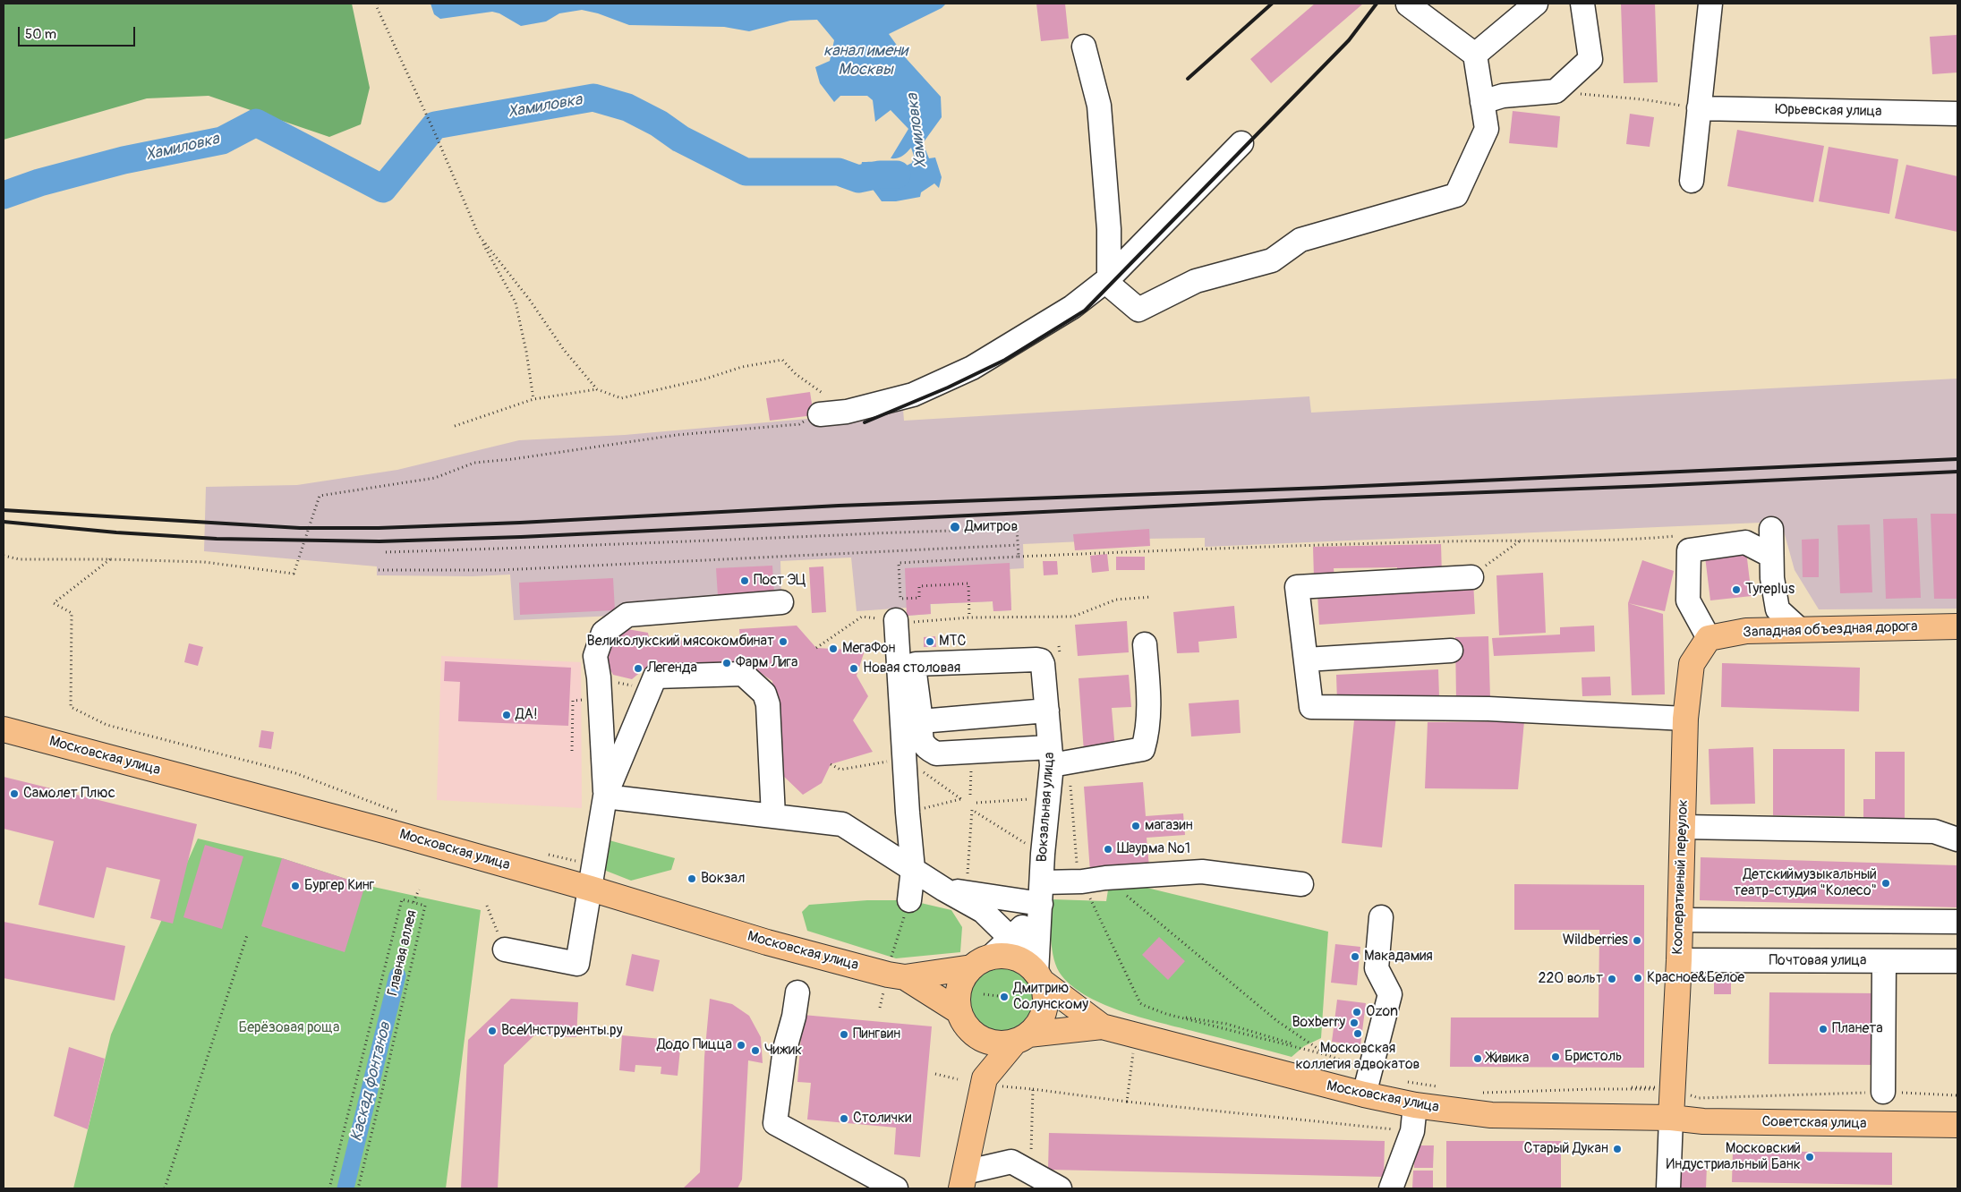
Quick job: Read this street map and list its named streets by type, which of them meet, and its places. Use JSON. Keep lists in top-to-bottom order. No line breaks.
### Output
{"streets":{"main road":["Западная объездная дорога","Московская улица","Кооперативный переулок","Советская улица"],"street":["Юрьевская улица","Вокзальная улица","Почтовая улица"],"path":["Главная аллея"]},"crossings":[["Западная объездная дорога","Кооперативный переулок"],["Московская улица","Вокзальная улица"],["Московская улица","Кооперативный переулок"],["Московская улица","Советская улица"],["Кооперативный переулок","Почтовая улица"],["Кооперативный переулок","Советская улица"]],"water":["канал имени Москвы","Хамиловка","Каскад фонтанов"],"parks":["Берёзовая роща"],"places":["Дмитров","Пост ЭЦ","Tyreplus","Великолукский мясокомбинат","МТС","МегаФон","Фарм Лига","Легенда","Новая столовая","ДА!","Самолет Плюс","магазин","Шаурма №1","Вокзал","Детскиймузыкальный театр-студия \"Колесо\"","Бургер Кинг","Wildberries","Макадамия","Красное&Белое","220 вольт","Дмитрию Солунскому","Ozon","Boxberry","Планета","ВсеИнструменты.ру","Московская коллегия адвокатов","Пингвин","Додо Пицца","Чижик","Бристоль","Живика","Столички","Старый Дукан","Московский Индустриальный Банк"],"scale_bar":"50 m"}
